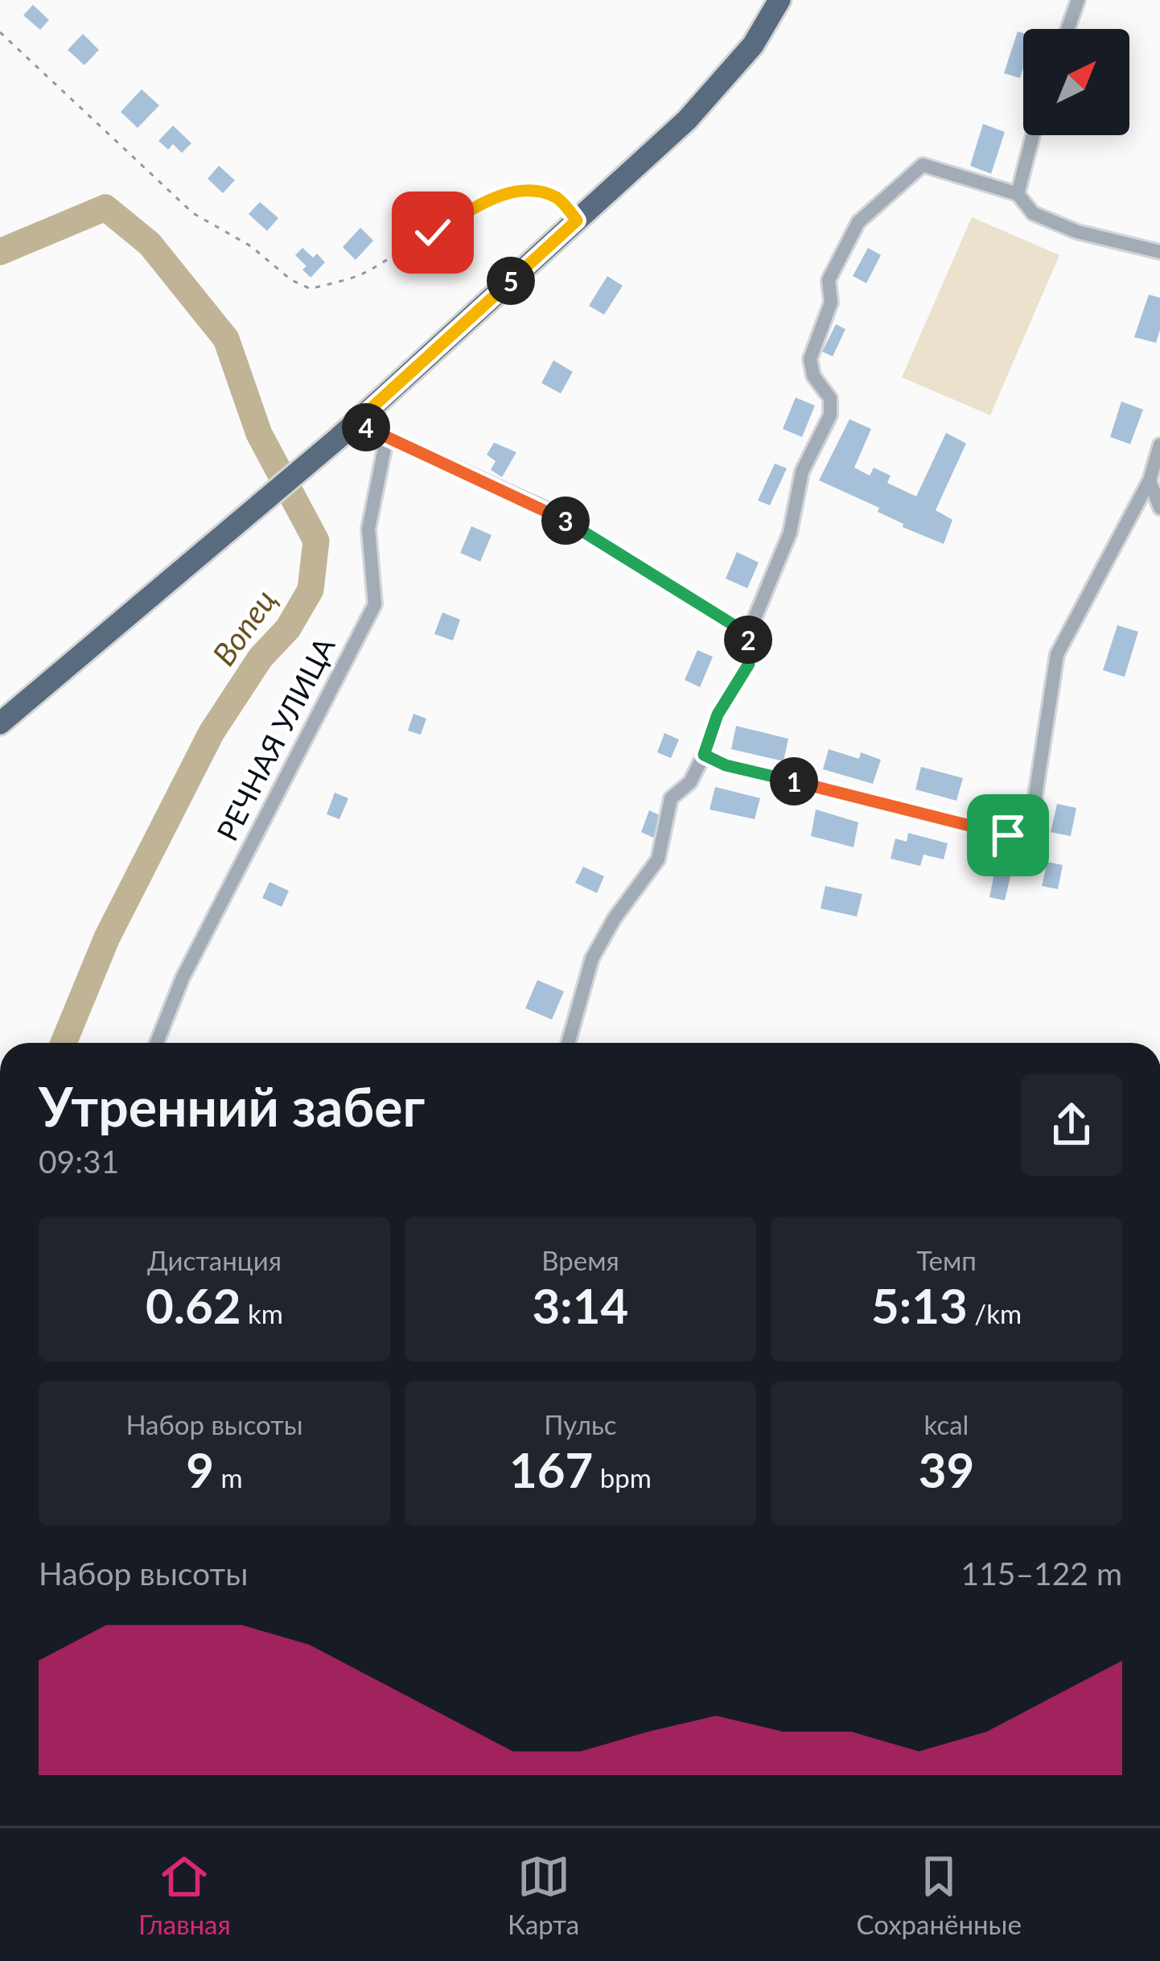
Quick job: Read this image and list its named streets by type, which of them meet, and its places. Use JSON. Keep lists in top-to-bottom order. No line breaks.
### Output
{"streets":{"street":["РЕЧНАЯ УЛИЦА"]},"water":["Вопец"],"north":"top right","page":{"pins":["5","4","3","2","1"],"heading":["Утренний забег","09:31"],"stats":[["Дистанция","0.62 km"],["Время","3:14"],["Темп","5:13 /km"],["Набор высоты","9 m"],["Пульс","167 bpm"],["kcal","39"]],"chart":["Набор высоты","115–122 m"],"tabs":["Главная","Карта","Сохранённые"]}}
